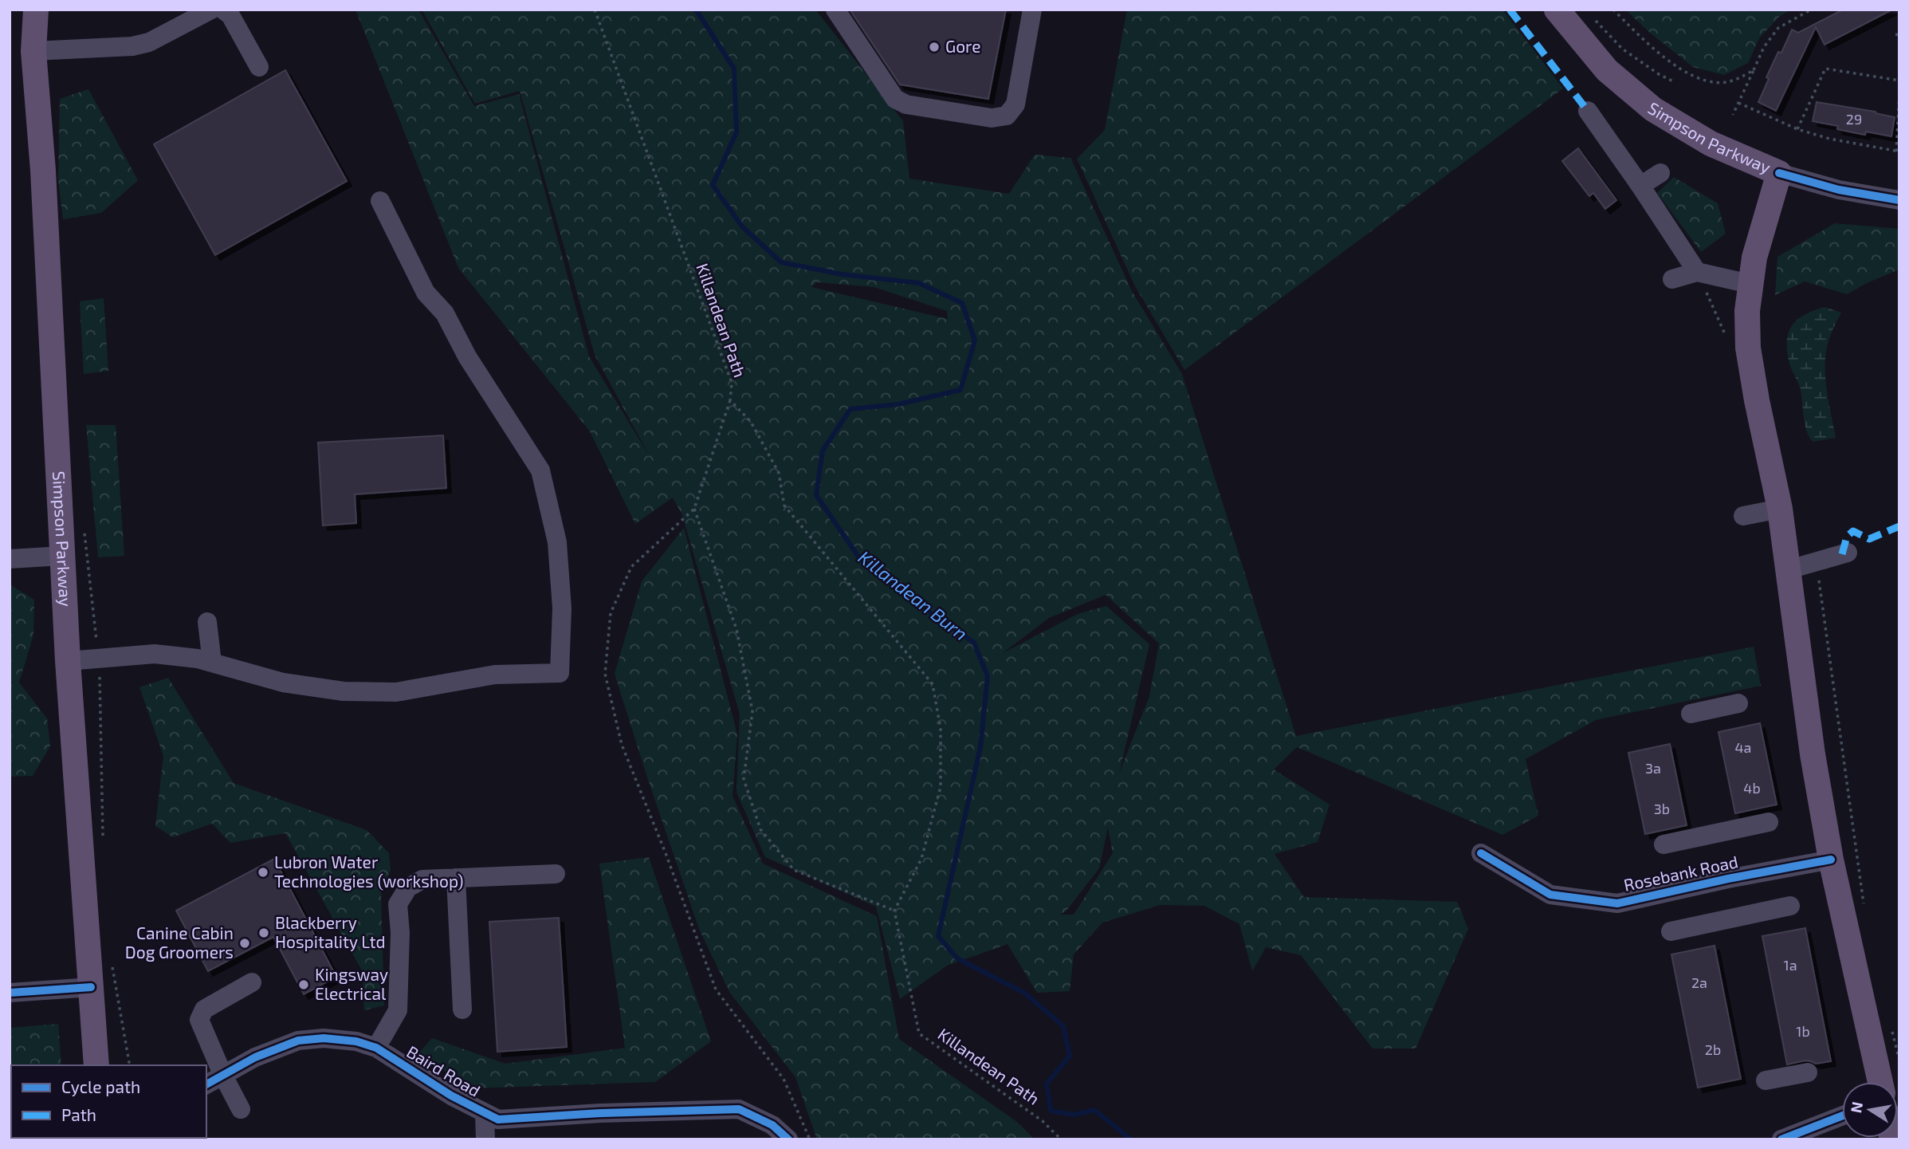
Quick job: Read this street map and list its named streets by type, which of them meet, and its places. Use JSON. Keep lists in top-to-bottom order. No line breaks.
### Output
{"streets":{"main road":["Simpson Parkway"],"street":["Rosebank Road","Baird Road"],"path":["Killandean Path"]},"water":["Killandean Burn"],"places":["Gore","Lubron Water Technologies (workshop)","Blackberry Hospitality Ltd","Canine Cabin Dog Groomers","Kingsway Electrical"],"house_numbers":["29","4a","3a","4b","3b","1a","2a","1b","2b"],"legend":["Cycle path","Path"],"north":"left"}
